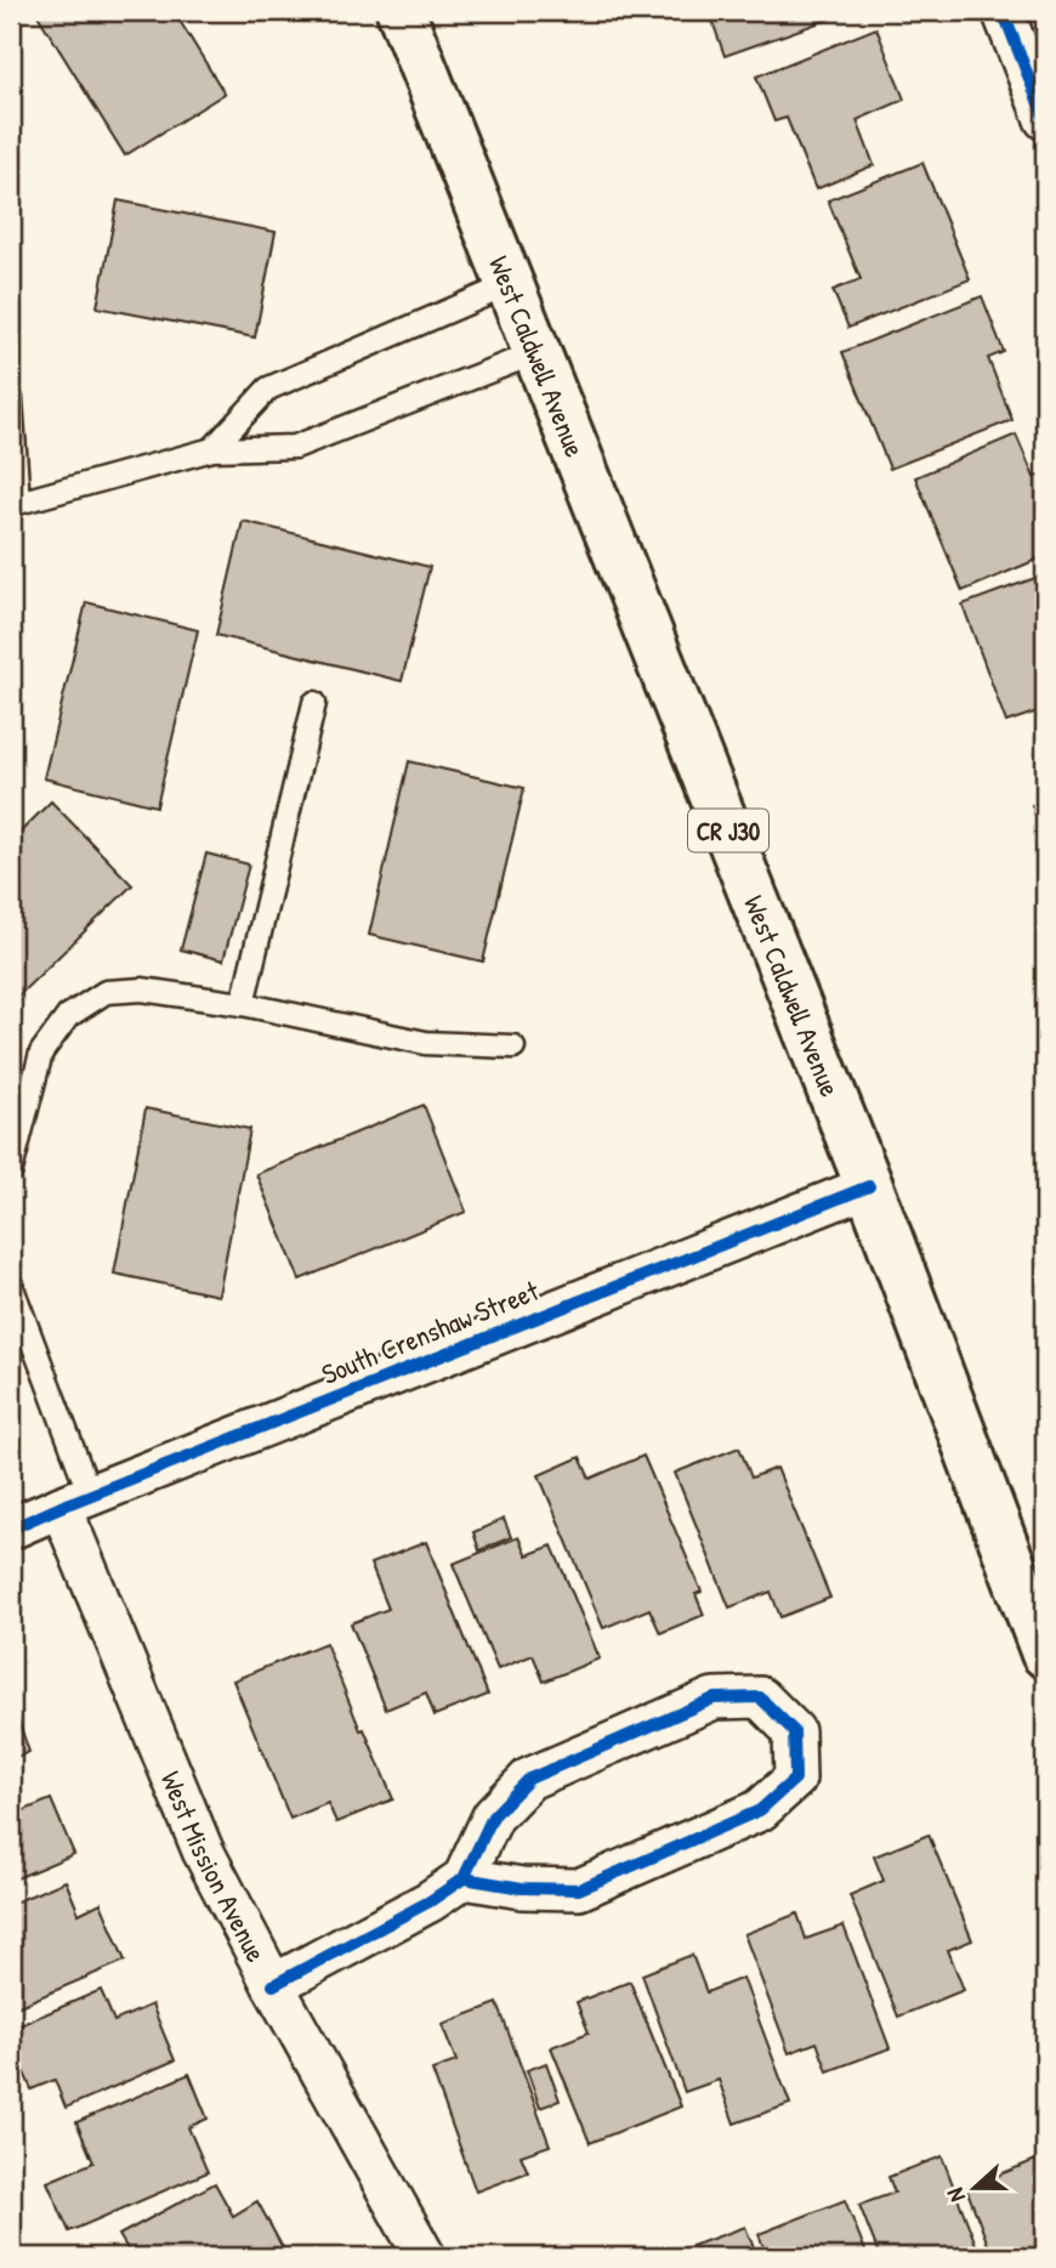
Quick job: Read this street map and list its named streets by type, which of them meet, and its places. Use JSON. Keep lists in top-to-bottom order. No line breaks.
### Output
{"streets":{"main road":["West Caldwell Avenue","CR J30"],"street":["South Crenshaw Street","West Mission Avenue"]},"crossings":[["West Caldwell Avenue","South Crenshaw Street"],["South Crenshaw Street","West Mission Avenue"]],"north":"left"}
